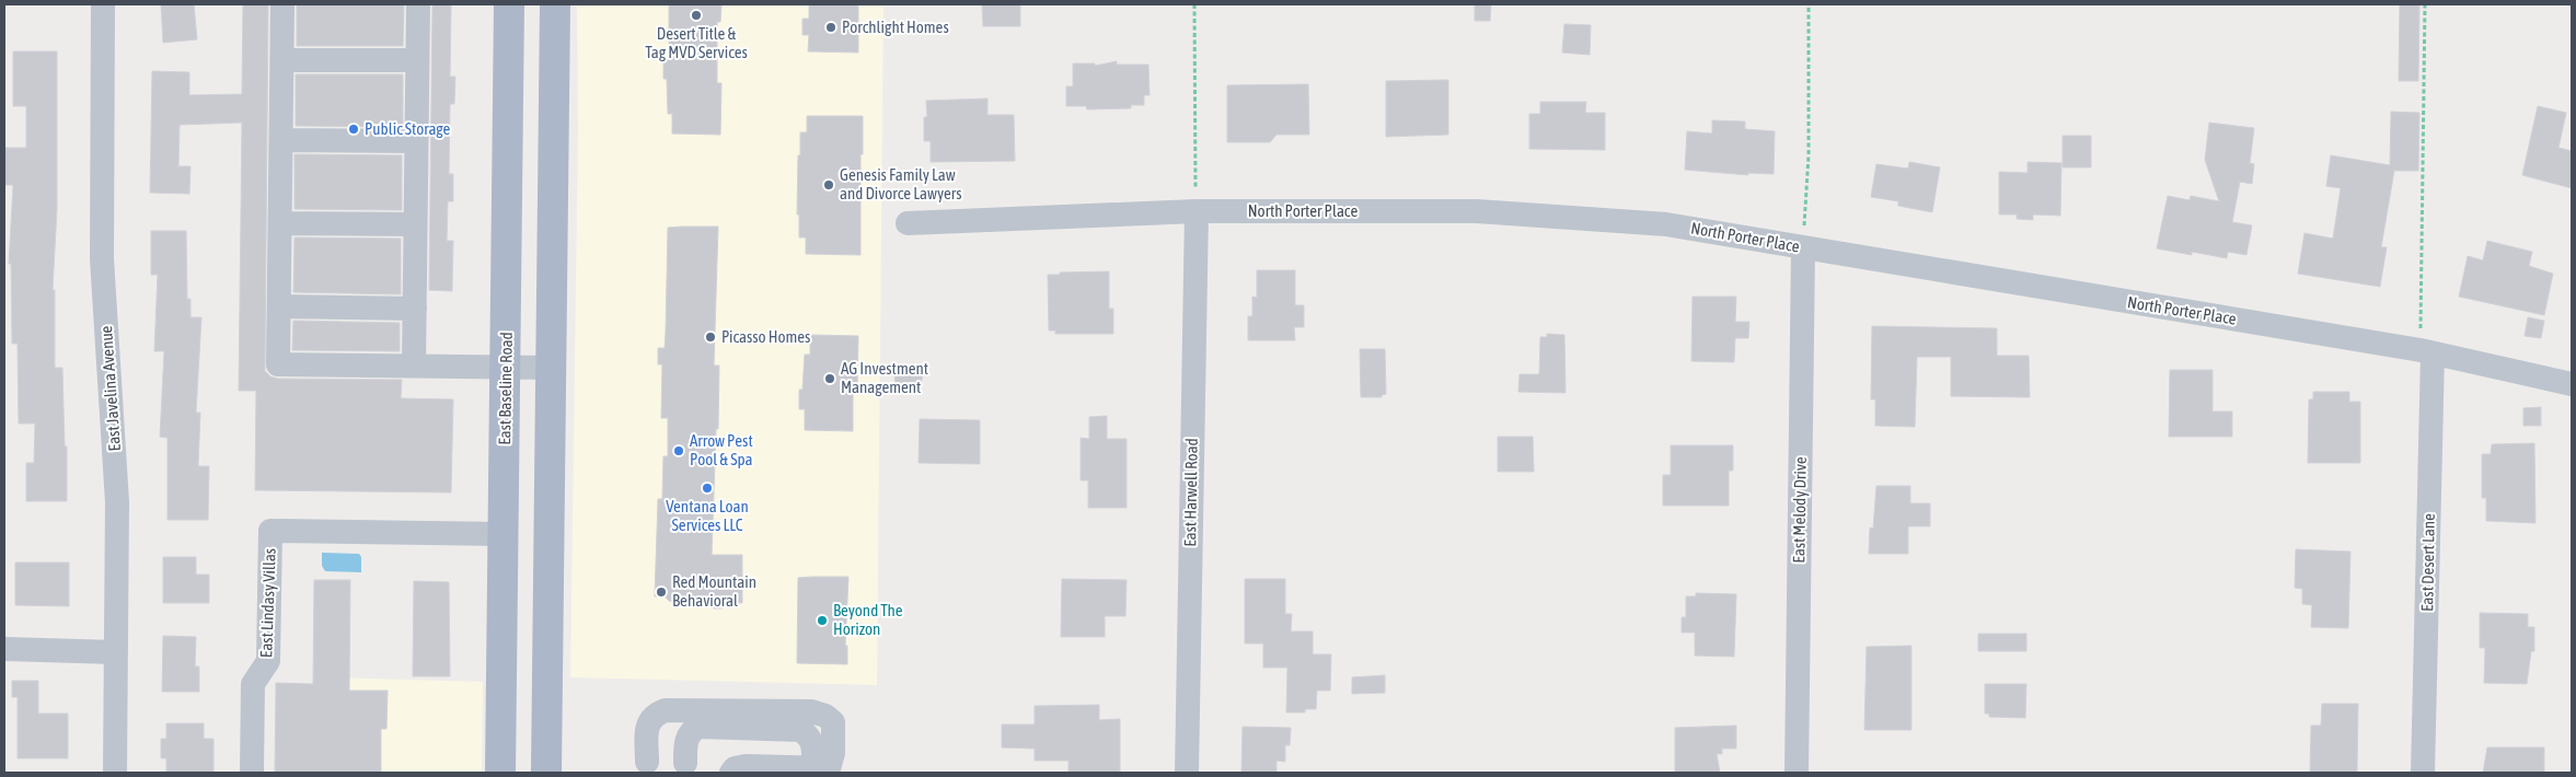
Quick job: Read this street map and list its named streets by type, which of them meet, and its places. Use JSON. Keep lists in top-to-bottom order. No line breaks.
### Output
{"streets":{"main road":["East Baseline Road"],"street":["North Porter Place","East Javelina Avenue","East Harwell Road","East Melody Drive","East Desert Lane","East Lindasy Villas"]},"crossings":[["North Porter Place","East Harwell Road"],["North Porter Place","East Melody Drive"],["North Porter Place","East Desert Lane"],["East Baseline Road","East Lindasy Villas"]],"places":["Desert Title & Tag MVD Services","Porchlight Homes","Public Storage","Genesis Family Law and Divorce Lawyers","Picasso Homes","AG Investment Management","Arrow Pest Pool & Spa","Ventana Loan Services LLC","Red Mountain Behavioral","Beyond The Horizon"]}
